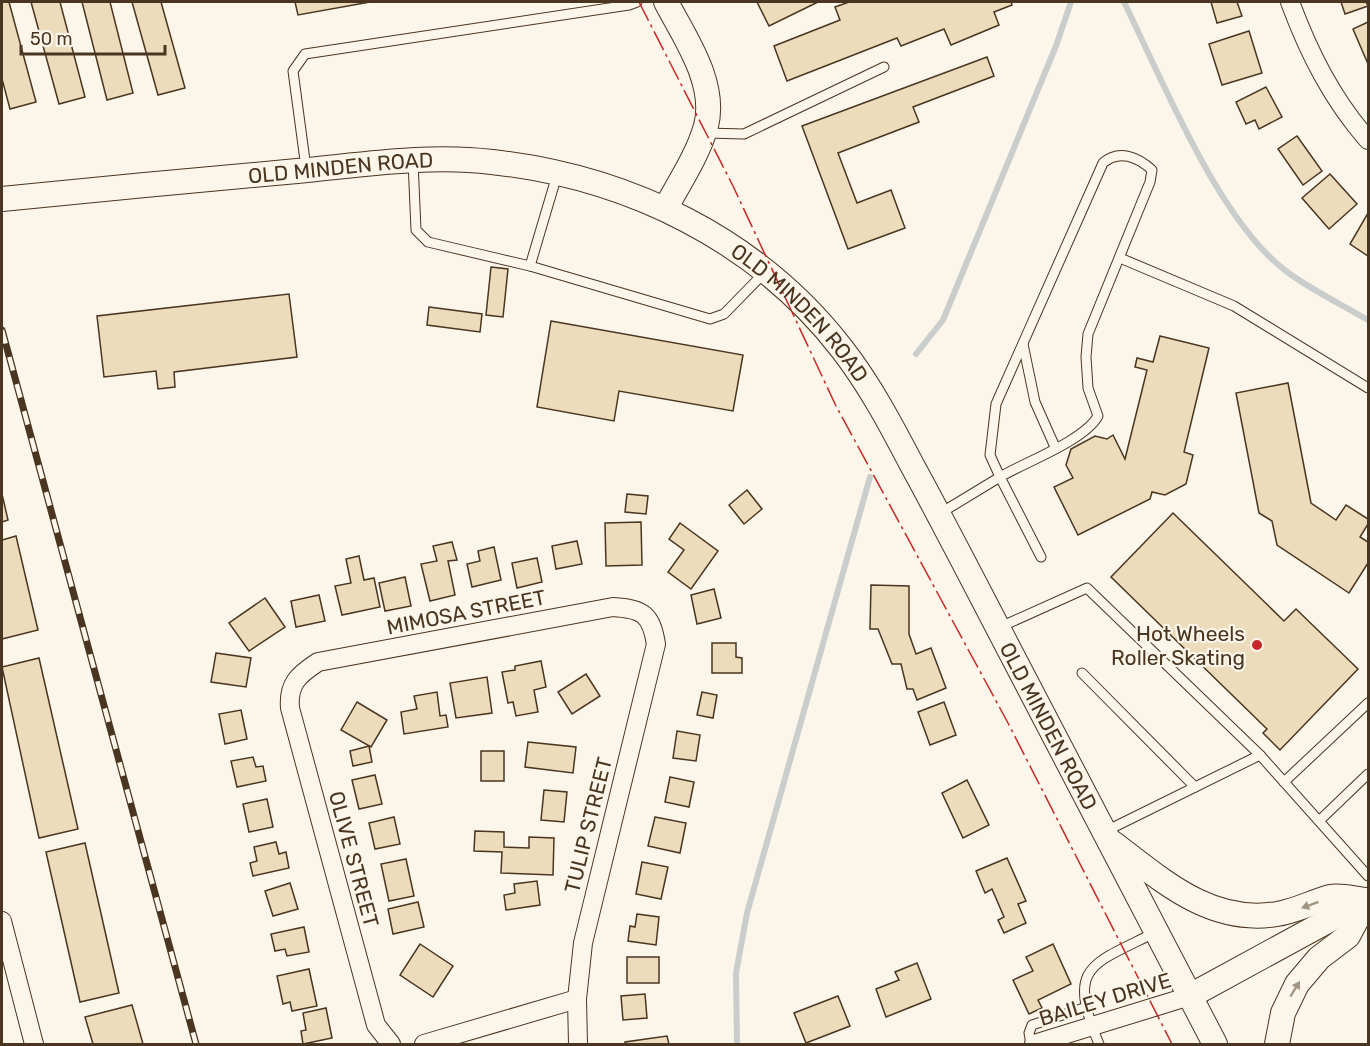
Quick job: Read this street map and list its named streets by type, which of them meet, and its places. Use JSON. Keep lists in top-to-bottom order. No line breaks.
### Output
{"streets":{"main road":["OLD MINDEN ROAD"],"street":["MIMOSA STREET","TULIP STREET","OLIVE STREET","BAILEY DRIVE"]},"crossings":[["OLD MINDEN ROAD","BAILEY DRIVE"],["MIMOSA STREET","TULIP STREET"],["MIMOSA STREET","OLIVE STREET"]],"places":["Hot Wheels Roller Skating"],"scale_bar":"50 m"}
